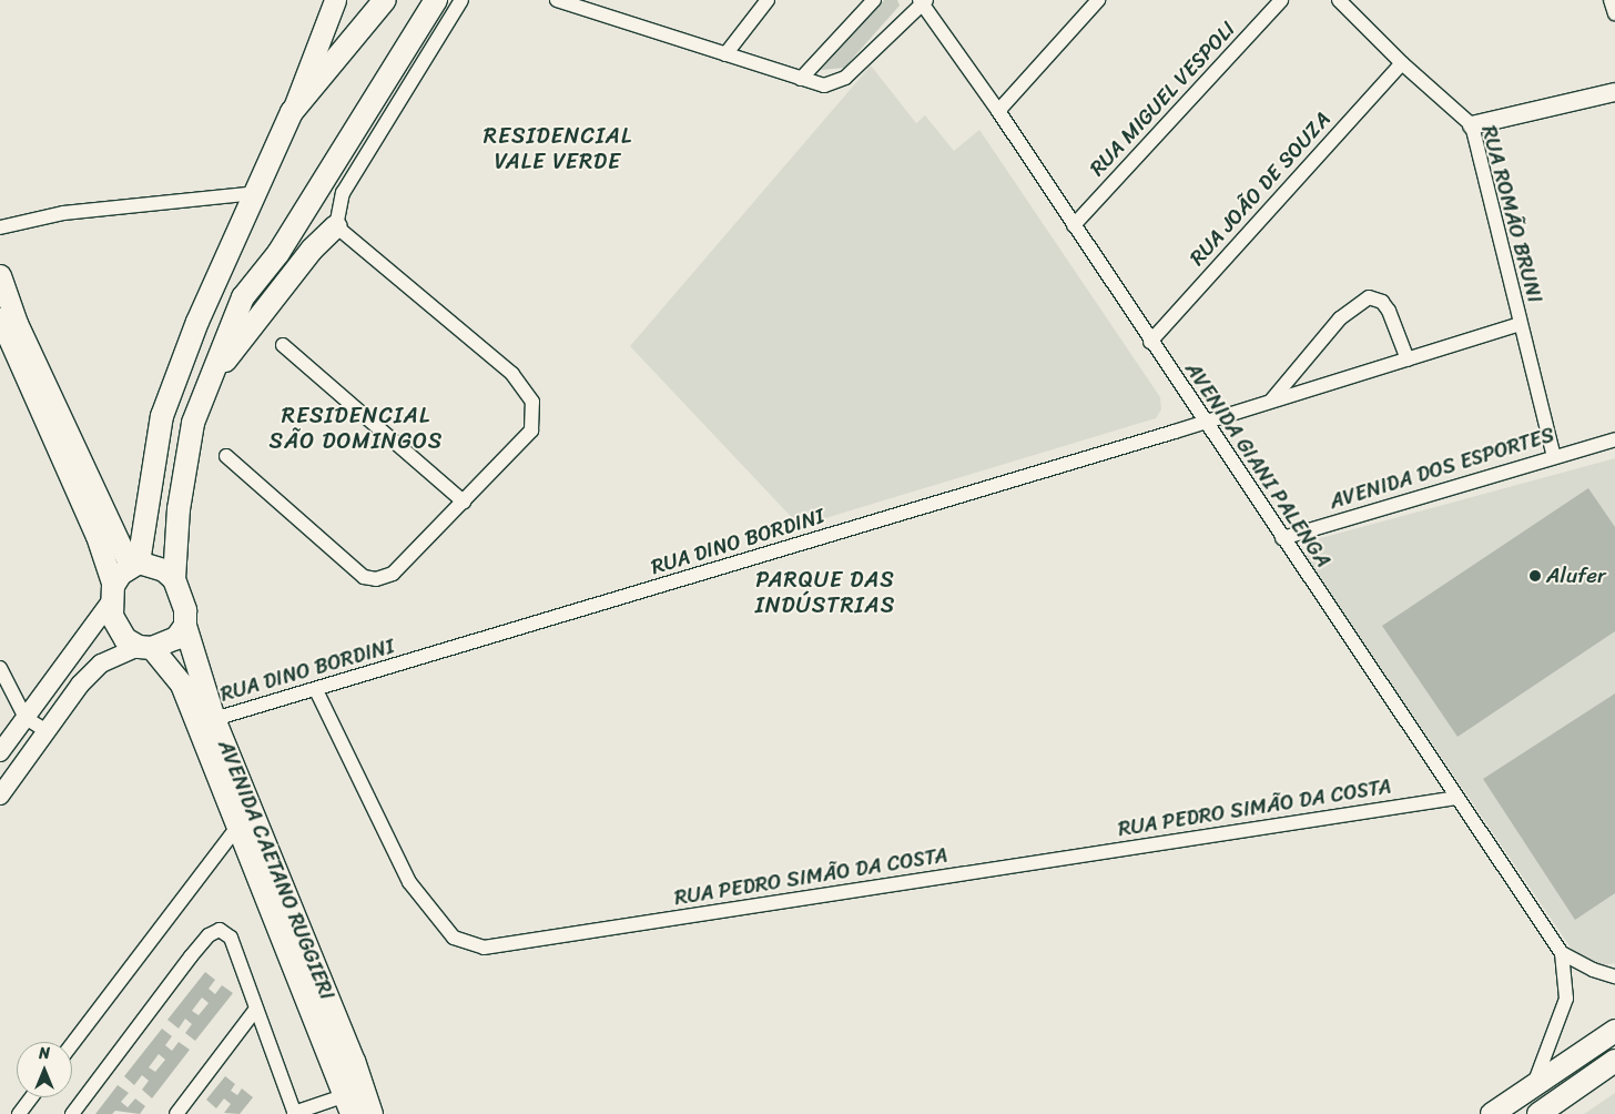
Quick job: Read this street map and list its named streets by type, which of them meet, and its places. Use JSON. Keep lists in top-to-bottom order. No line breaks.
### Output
{"streets":{"main road":["AVENIDA CAETANO RUGGIERI"],"street":["RUA MIGUEL VESPOLI","RUA JOÃO DE SOUZA","RUA ROMÃO BRUNI","AVENIDA GIANI PALENGA","AVENIDA DOS ESPORTES","RUA DINO BORDINI","RUA PEDRO SIMÃO DA COSTA"]},"crossings":[["RUA MIGUEL VESPOLI","AVENIDA GIANI PALENGA"],["RUA JOÃO DE SOUZA","RUA ROMÃO BRUNI"],["RUA JOÃO DE SOUZA","AVENIDA GIANI PALENGA"],["RUA ROMÃO BRUNI","AVENIDA DOS ESPORTES"],["RUA ROMÃO BRUNI","RUA DINO BORDINI"],["AVENIDA GIANI PALENGA","AVENIDA DOS ESPORTES"],["AVENIDA GIANI PALENGA","RUA DINO BORDINI"],["AVENIDA GIANI PALENGA","RUA PEDRO SIMÃO DA COSTA"],["RUA DINO BORDINI","RUA PEDRO SIMÃO DA COSTA"],["RUA DINO BORDINI","AVENIDA CAETANO RUGGIERI"]],"districts":["RESIDENCIAL VALE VERDE","RESIDENCIAL SÃO DOMINGOS","PARQUE DAS INDÚSTRIAS"],"places":["Alufer"],"north":"top"}
